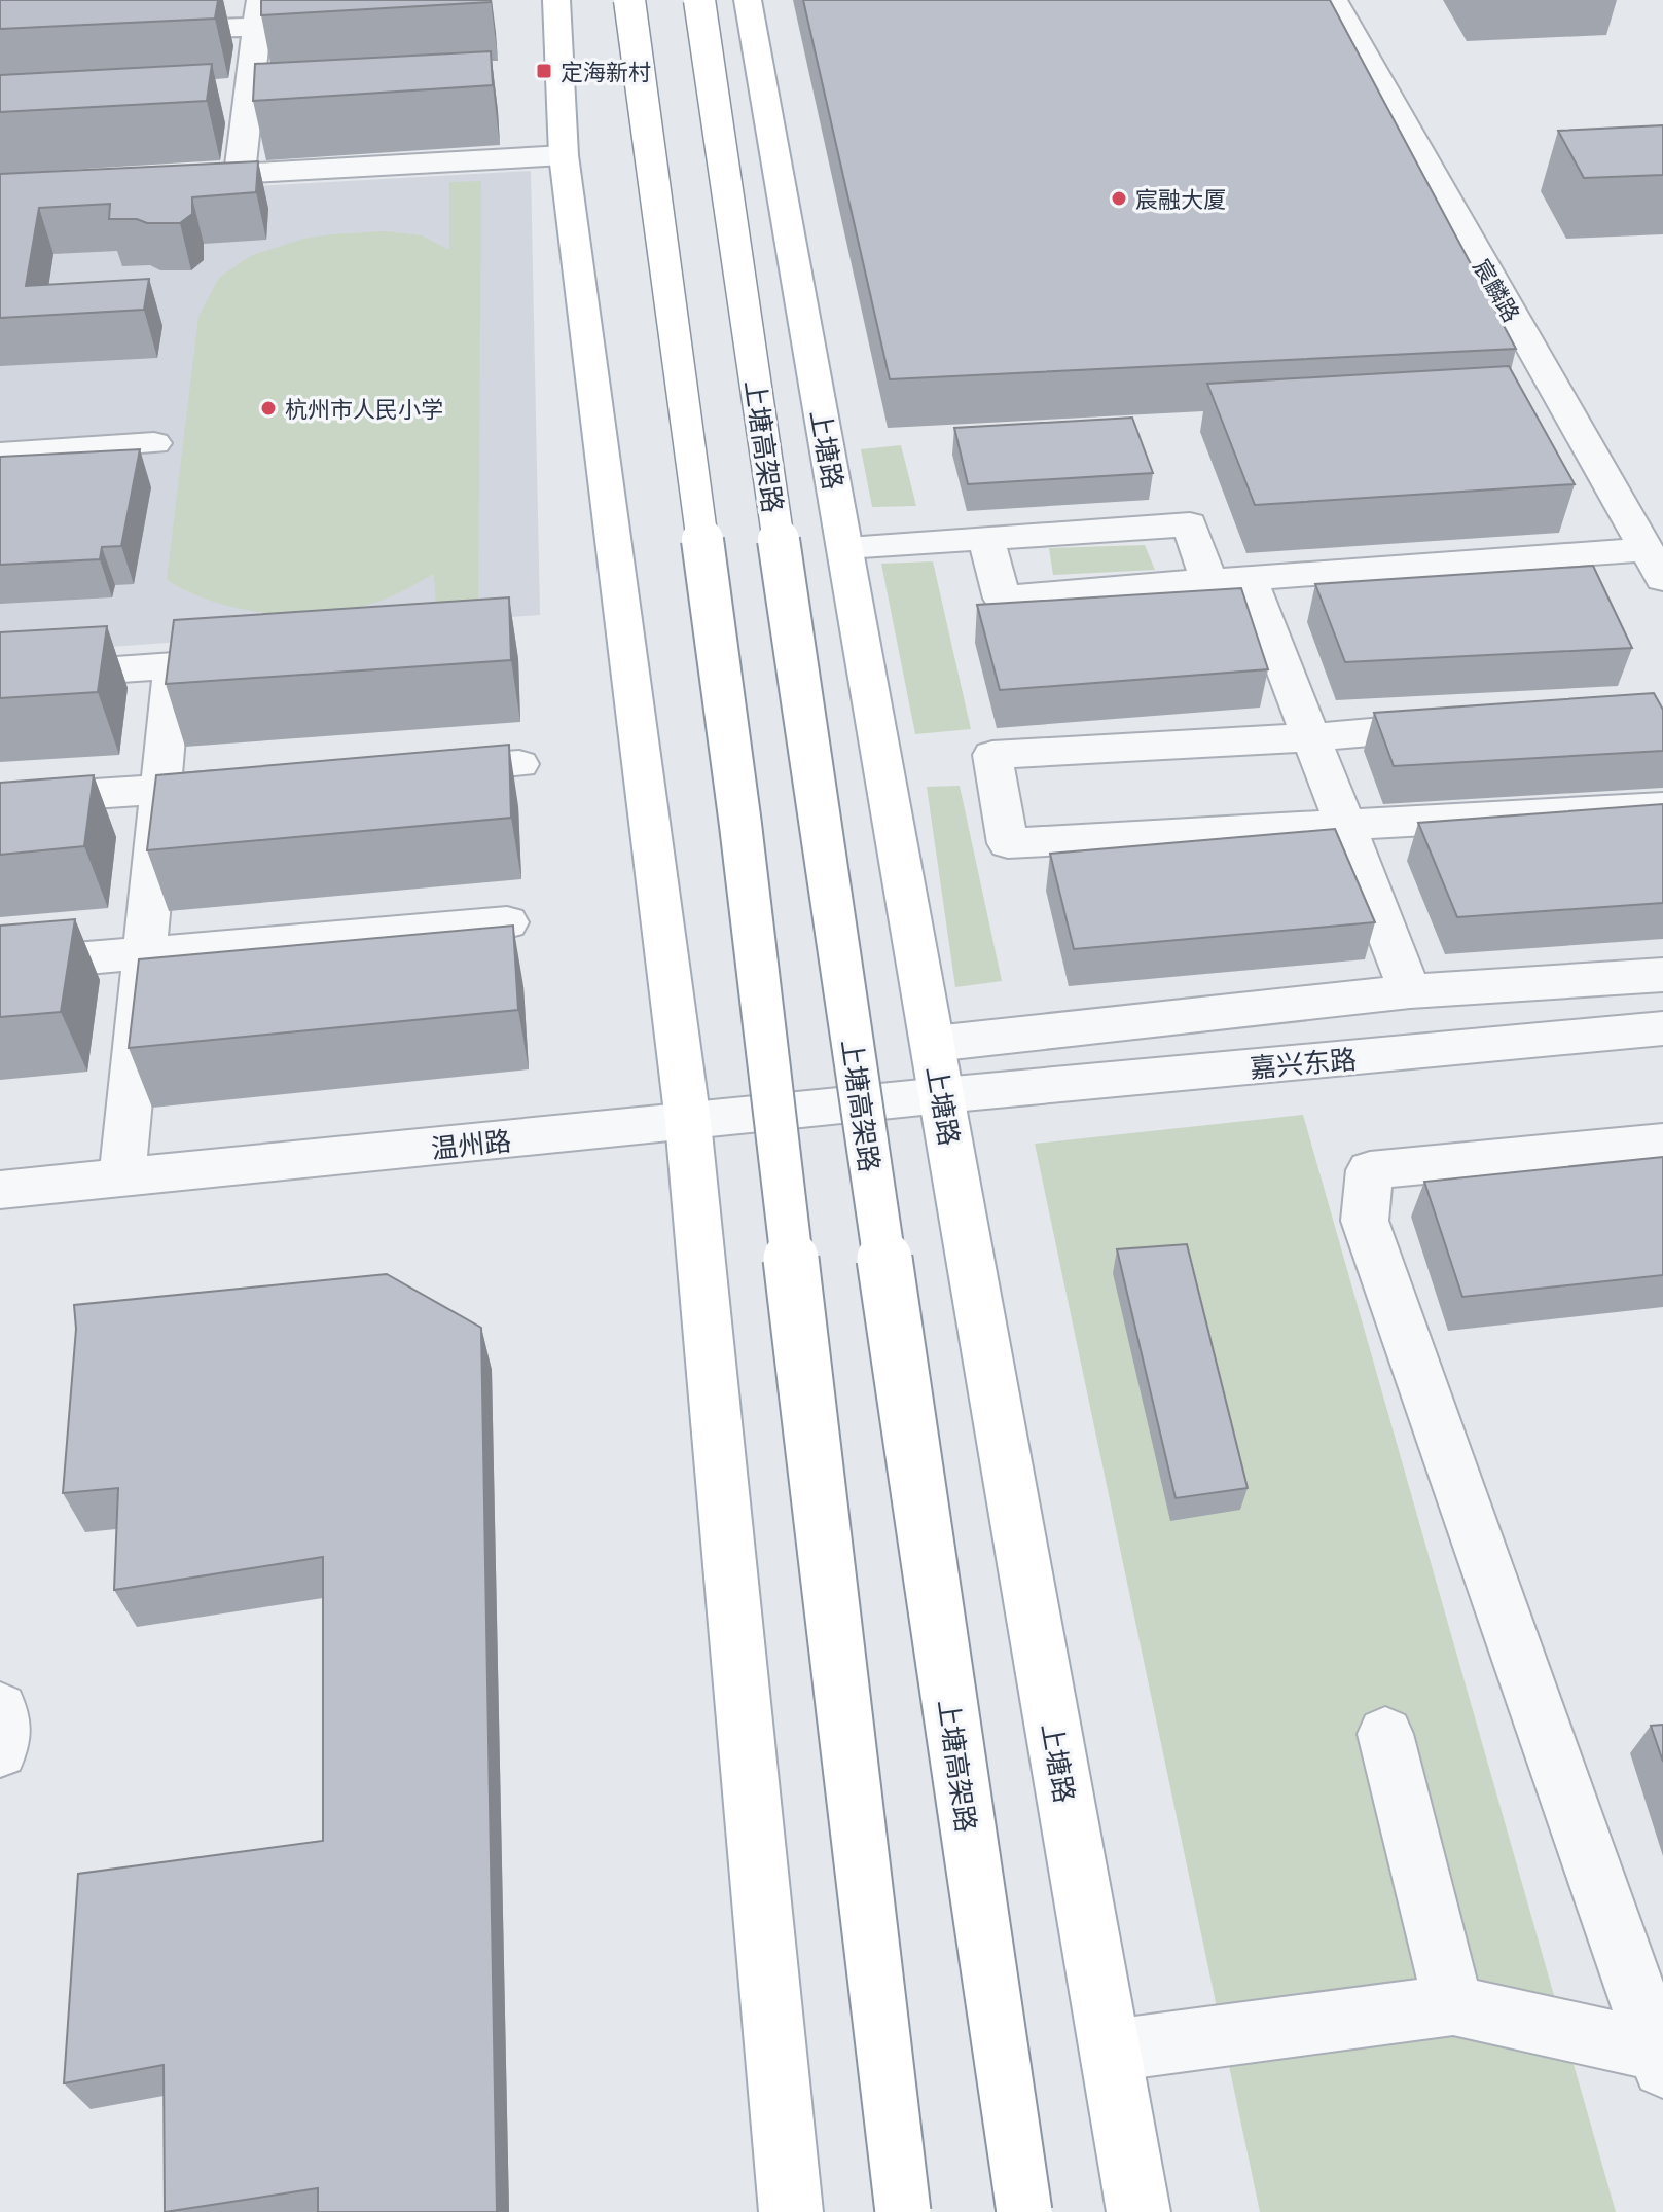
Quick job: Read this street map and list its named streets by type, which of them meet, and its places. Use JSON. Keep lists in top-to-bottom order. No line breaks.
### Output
{"streets":{"main road":["上塘高架路","上塘路"],"street":["宸麟路","嘉兴东路","温州路"]},"crossings":[["上塘路","嘉兴东路"],["上塘路","温州路"],["嘉兴东路","温州路"]],"places":{"transit":["定海新村"],"other":["宸融大厦","杭州市人民小学"]}}
